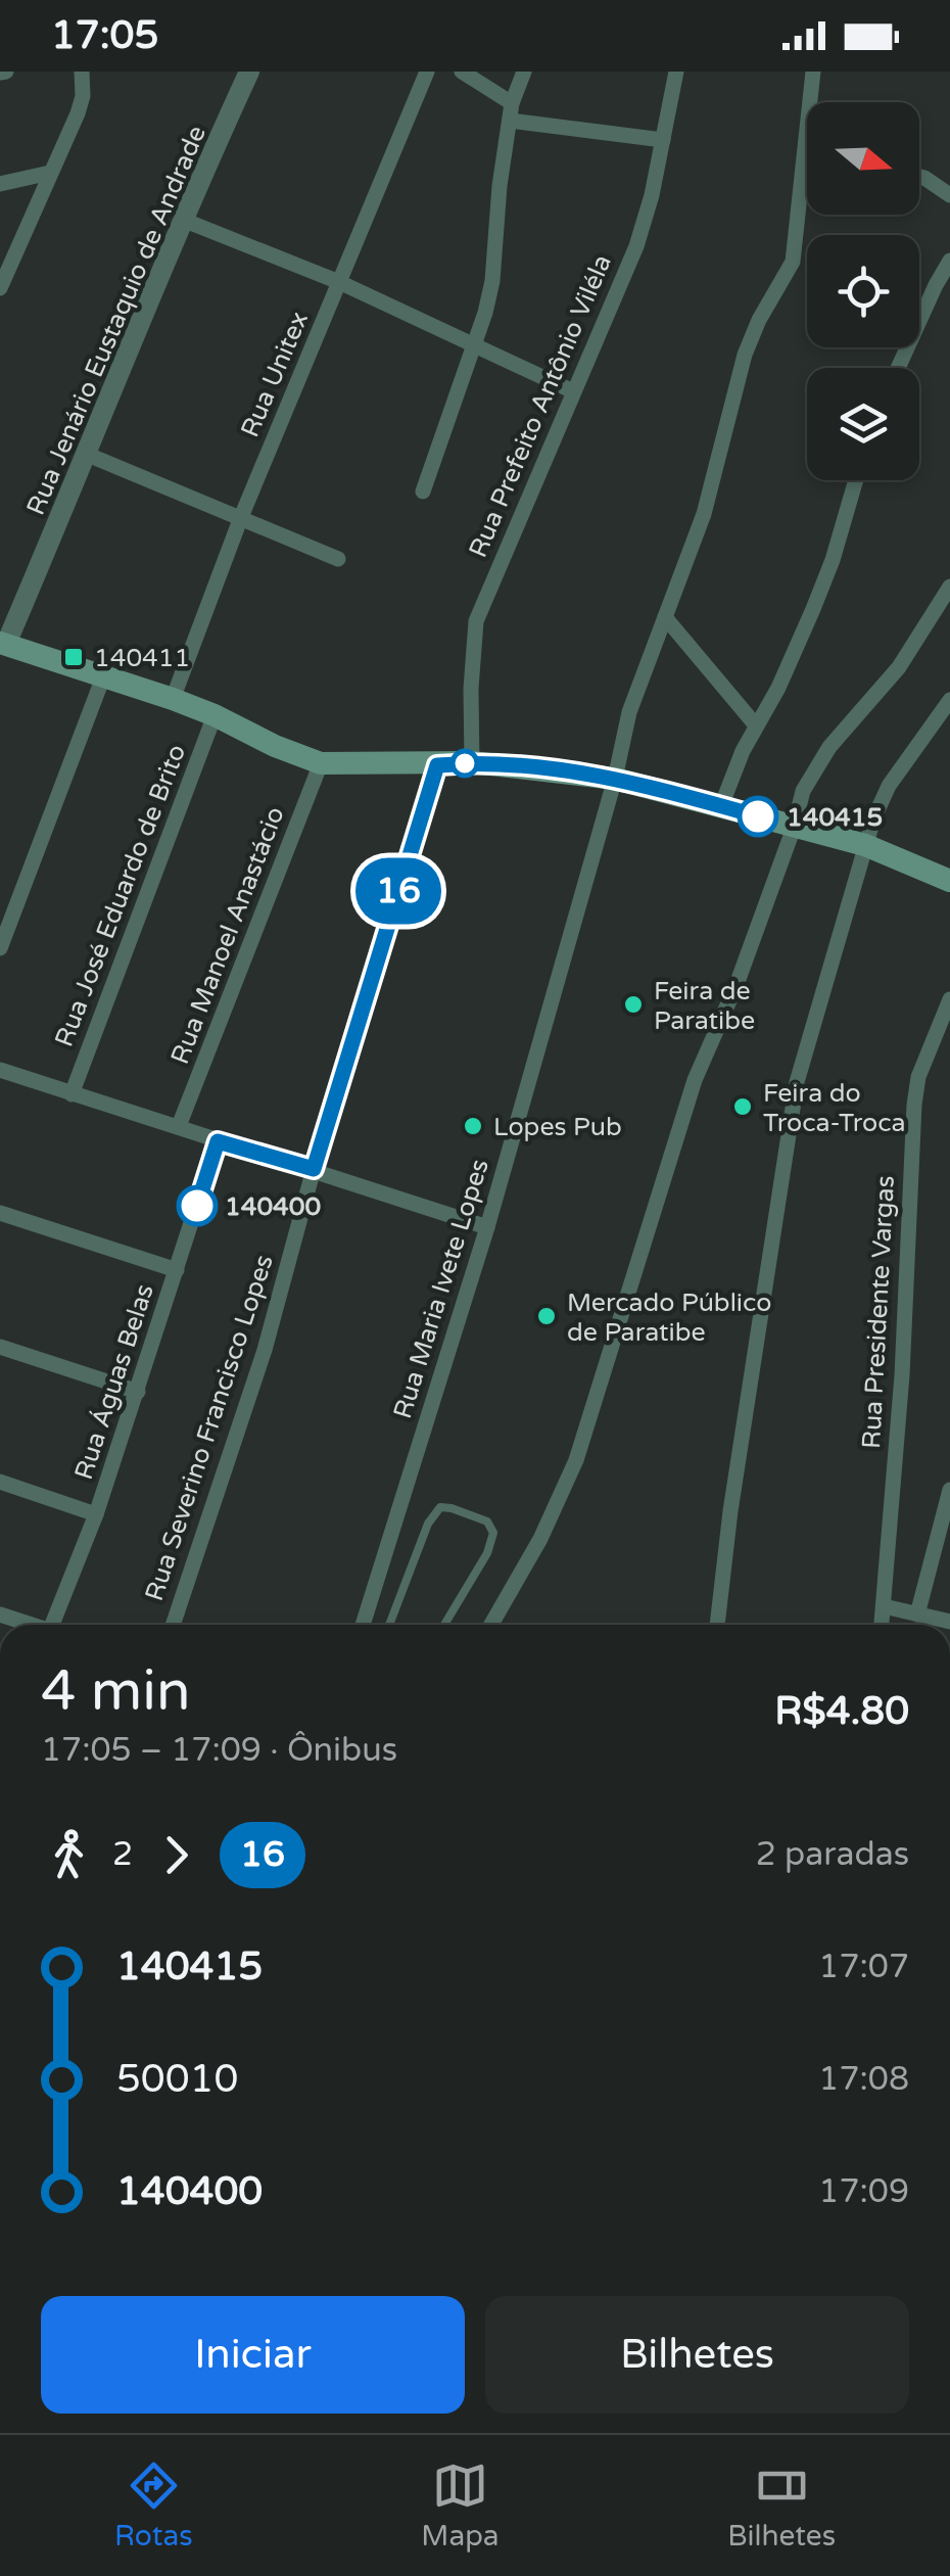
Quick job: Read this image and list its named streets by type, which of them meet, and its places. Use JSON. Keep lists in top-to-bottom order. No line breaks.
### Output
{"streets":{"street":["Rua Jenário Eustaquio de Andrade","Rua Unitex","Rua Prefeito Antônio Viléla","Rua José Eduardo de Brito","Rua Manoel Anastácio","Rua Maria Ivete Lopes","Rua Presidente Vargas","Rua Águas Belas","Rua Severino Francisco Lopes"]},"places":{"transit":["140411"],"other":["140415","Feira de Paratibe","Feira do Troca-Troca","Lopes Pub","140400","Mercado Público de Paratibe"]},"lines":["bus line 16"],"north":"right","page":{"status":"17:05","on_map":"16","heading":["4 min","17:05 – 17:09 · Ônibus","R$4.80"],"legs":["2","16","2 paradas"],"list":[{"name":"140415","value":"17:07"},{"name":"50010","value":"17:08"},{"name":"140400","value":"17:09"}],"buttons":["Iniciar","Bilhetes"],"tabs":["Rotas","Mapa","Bilhetes"]}}
